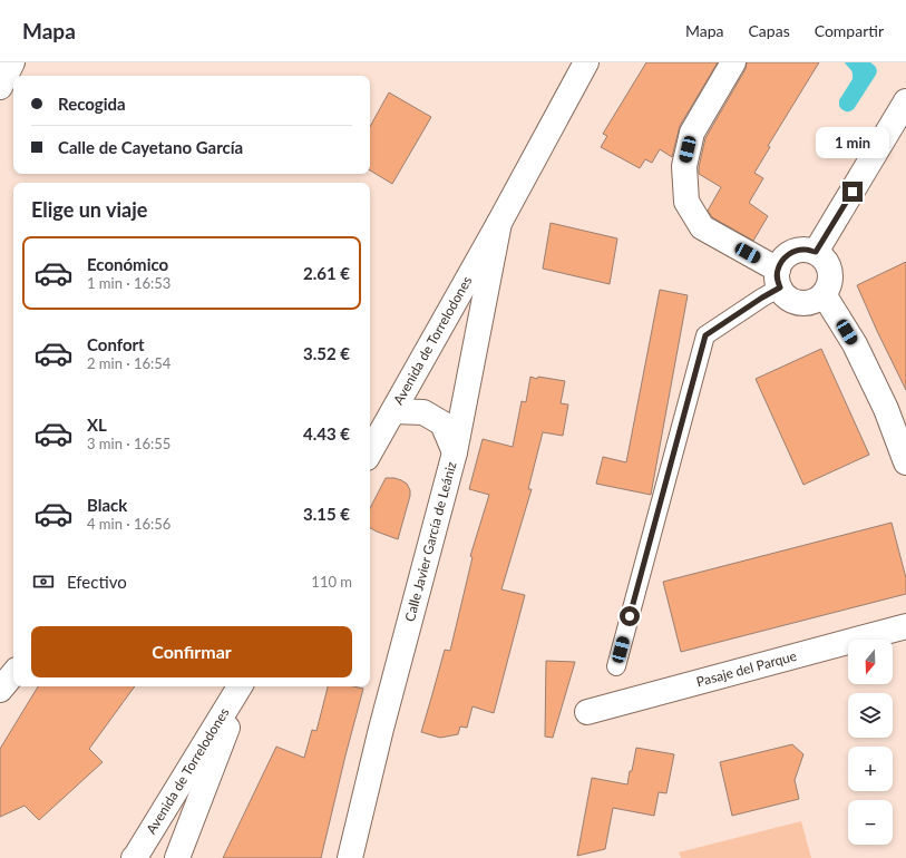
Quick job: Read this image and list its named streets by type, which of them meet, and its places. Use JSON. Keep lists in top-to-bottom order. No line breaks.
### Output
{"streets":{"street":["Avenida de Torrelodones","Calle Javier García de Leániz","Pasaje del Parque"]},"crossings":[["Avenida de Torrelodones","Calle Javier García de Leániz"]],"north":"bottom","page":{"header":"Mapa","nav":["Mapa","Capas","Compartir"],"banner":["Recogida","Calle de Cayetano García"],"bubble":"1 min","heading":"Elige un viaje","list":[{"name":"Económico","note":"1 min · 16:53","value":"2.61 €"},{"name":"Confort","note":"2 min · 16:54","value":"3.52 €"},{"name":"XL","note":"3 min · 16:55","value":"4.43 €"},{"name":"Black","note":"4 min · 16:56","value":"3.15 €"}],"pay":["Efectivo","110 m"],"buttons":"Confirmar","map_buttons":["+","−"]}}
